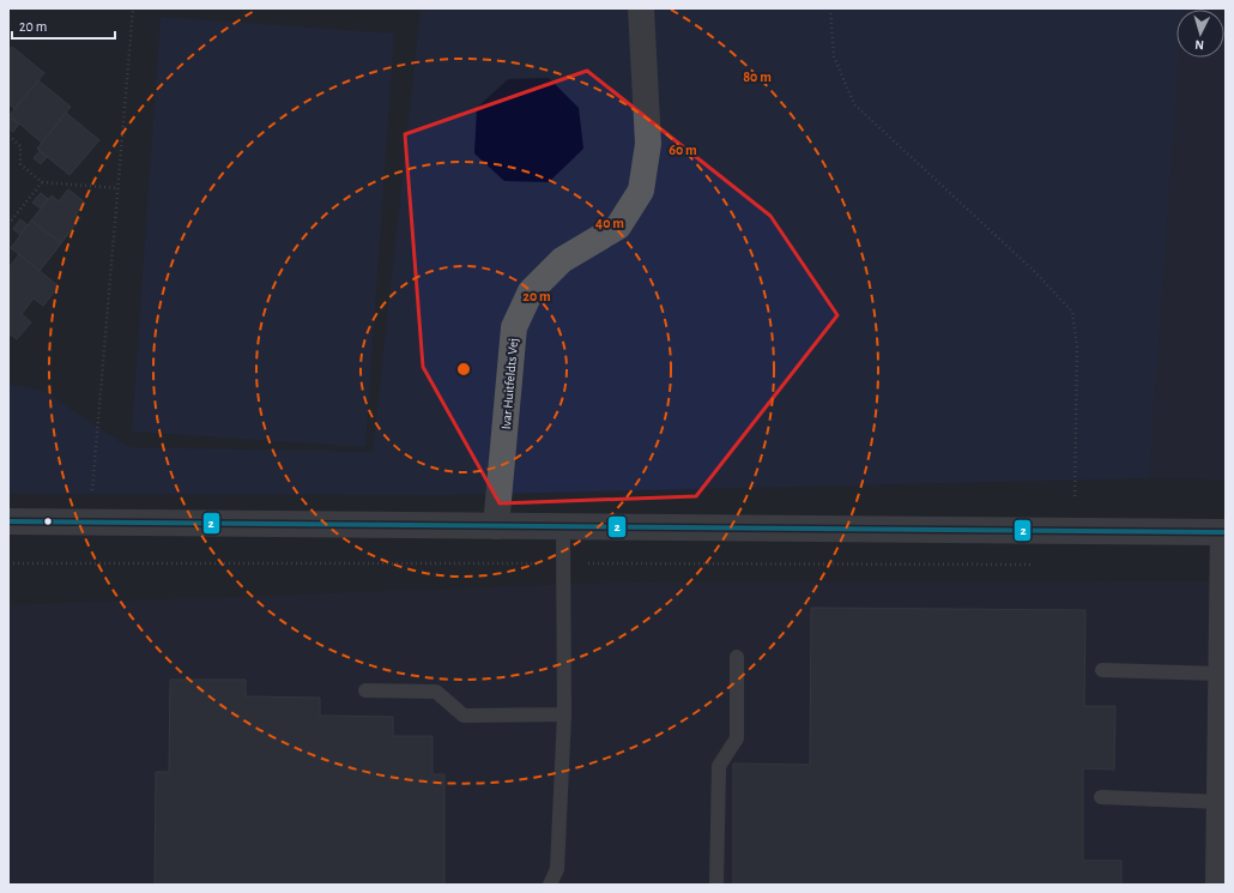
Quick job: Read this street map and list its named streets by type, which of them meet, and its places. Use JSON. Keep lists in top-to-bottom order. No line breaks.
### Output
{"streets":{"street":["Ivar Huitfeldts Vej"]},"lines":["transit line 2"],"scale_bar":"20 m","north":"bottom","rings":["80 m","60 m","40 m","20 m"]}
